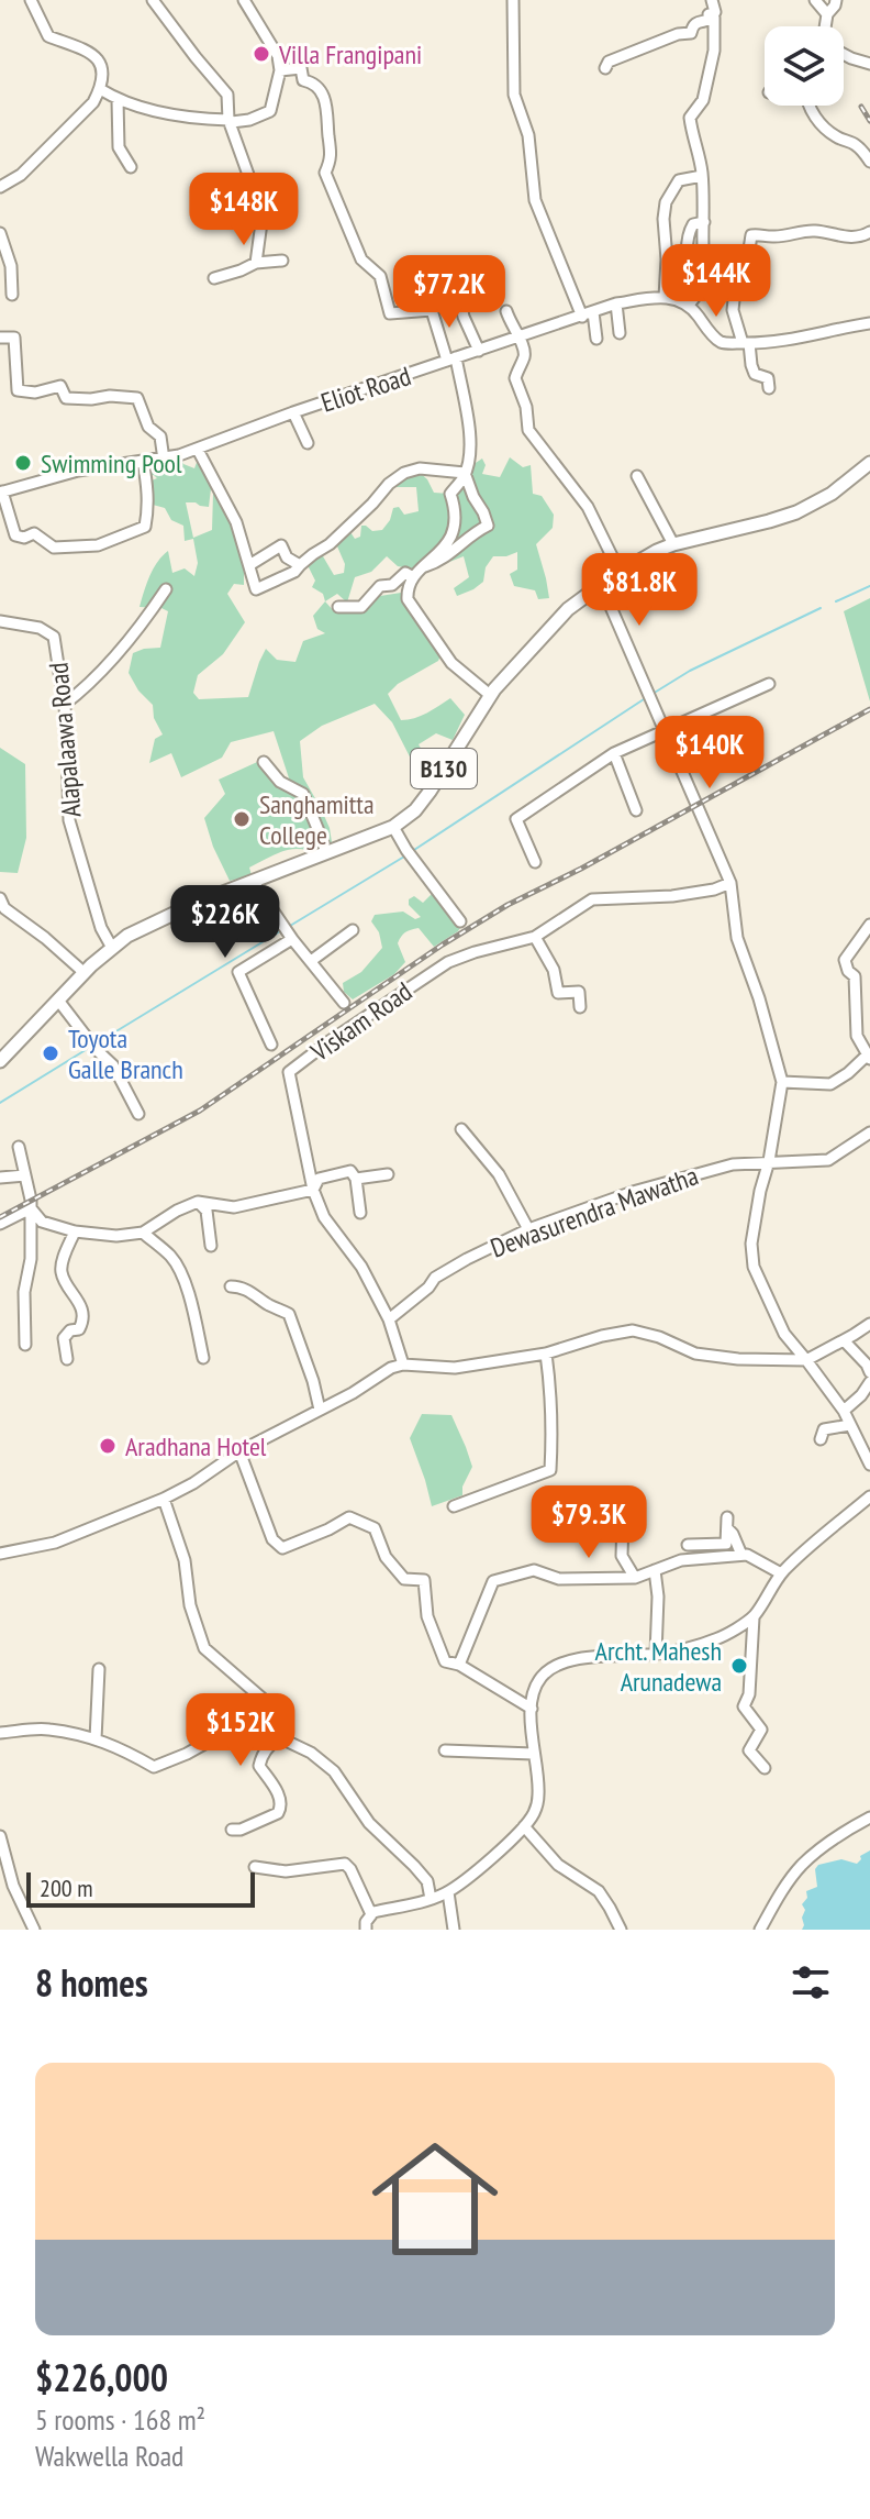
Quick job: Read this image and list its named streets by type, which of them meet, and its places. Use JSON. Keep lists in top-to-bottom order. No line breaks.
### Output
{"streets":{"main road":["B130"],"street":["Eliot Road","Alapalaawa Road","Viskam Road","Dewasurendra Mawatha"]},"crossings":[["Alapalaawa Road","B130"],["Viskam Road","Dewasurendra Mawatha"]],"places":["Villa Frangipani","Swimming Pool","Sanghamitta College","Toyota Galle Branch","Aradhana Hotel","Archt. Mahesh Arunadewa"],"scale_bar":"200 m","page":{"price":["$148K","$144K","$77.2K","$81.8K","$140K","$226K","$79.3K","$152K"],"scale":"200 m","heading":"8 homes","list":[{"name":"$226,000","note":"5 rooms · 168 m² · Wakwella Road"}]}}
